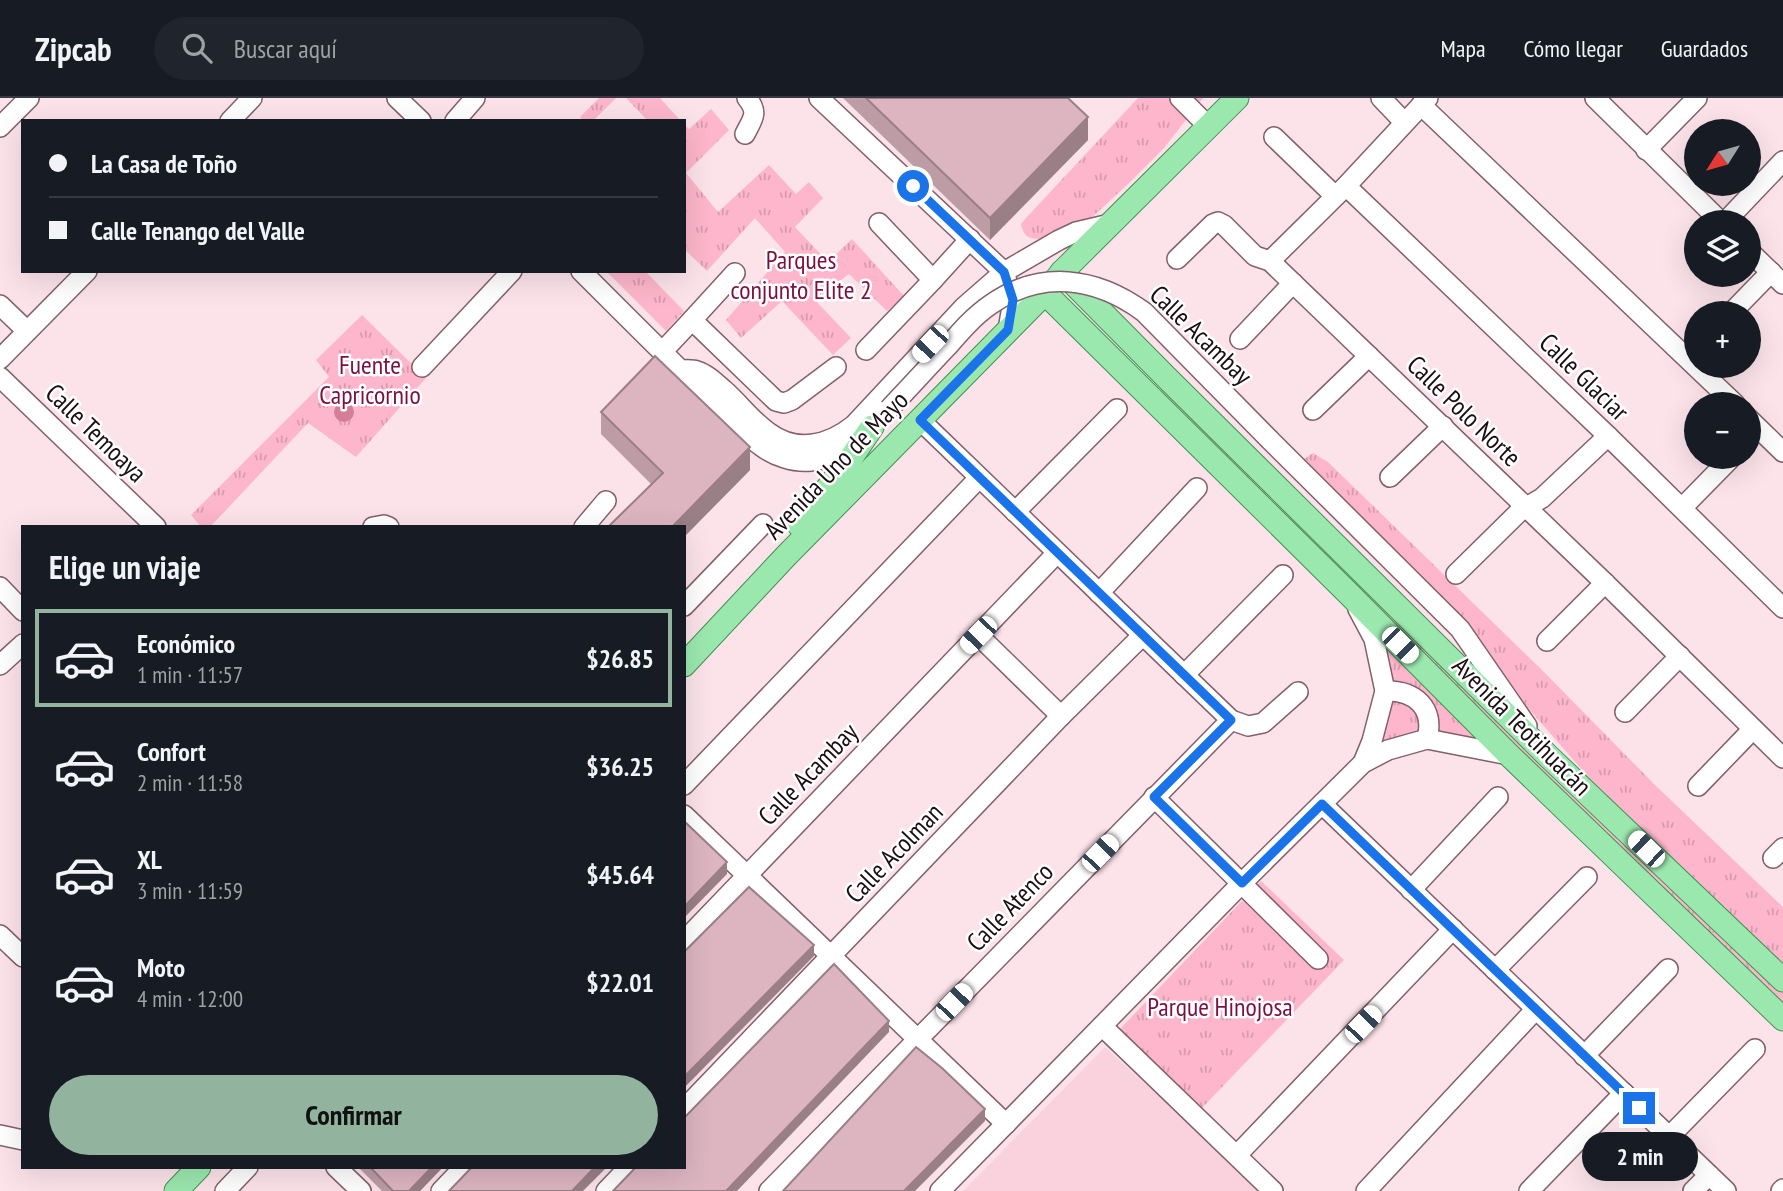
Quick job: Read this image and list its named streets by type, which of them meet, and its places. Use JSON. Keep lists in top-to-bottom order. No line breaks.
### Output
{"streets":{"main road":["Avenida Uno de Mayo","Avenida Teotihuacán"],"street":["Calle Acambay","Calle Glaciar","Calle Polo Norte","Calle Temoaya","Calle Acolman","Calle Atenco"]},"crossings":[["Calle Acambay","Avenida Uno de Mayo"],["Calle Acambay","Avenida Teotihuacán"],["Avenida Uno de Mayo","Avenida Teotihuacán"]],"parks":["Parques conjunto Elite 2","Fuente Capricornio","Parque Hinojosa"],"north":"bottom left","page":{"header":"Zipcab","search":"Buscar aquí","nav":["Mapa","Cómo llegar","Guardados"],"map_buttons":["+","−"],"banner":["La Casa de Toño","Calle Tenango del Valle"],"heading":"Elige un viaje","list":[{"name":"Económico","note":"1 min · 11:57","value":"$26.85"},{"name":"Confort","note":"2 min · 11:58","value":"$36.25"},{"name":"XL","note":"3 min · 11:59","value":"$45.64"},{"name":"Moto","note":"4 min · 12:00","value":"$22.01"}],"buttons":"Confirmar","bubble":"2 min"}}
